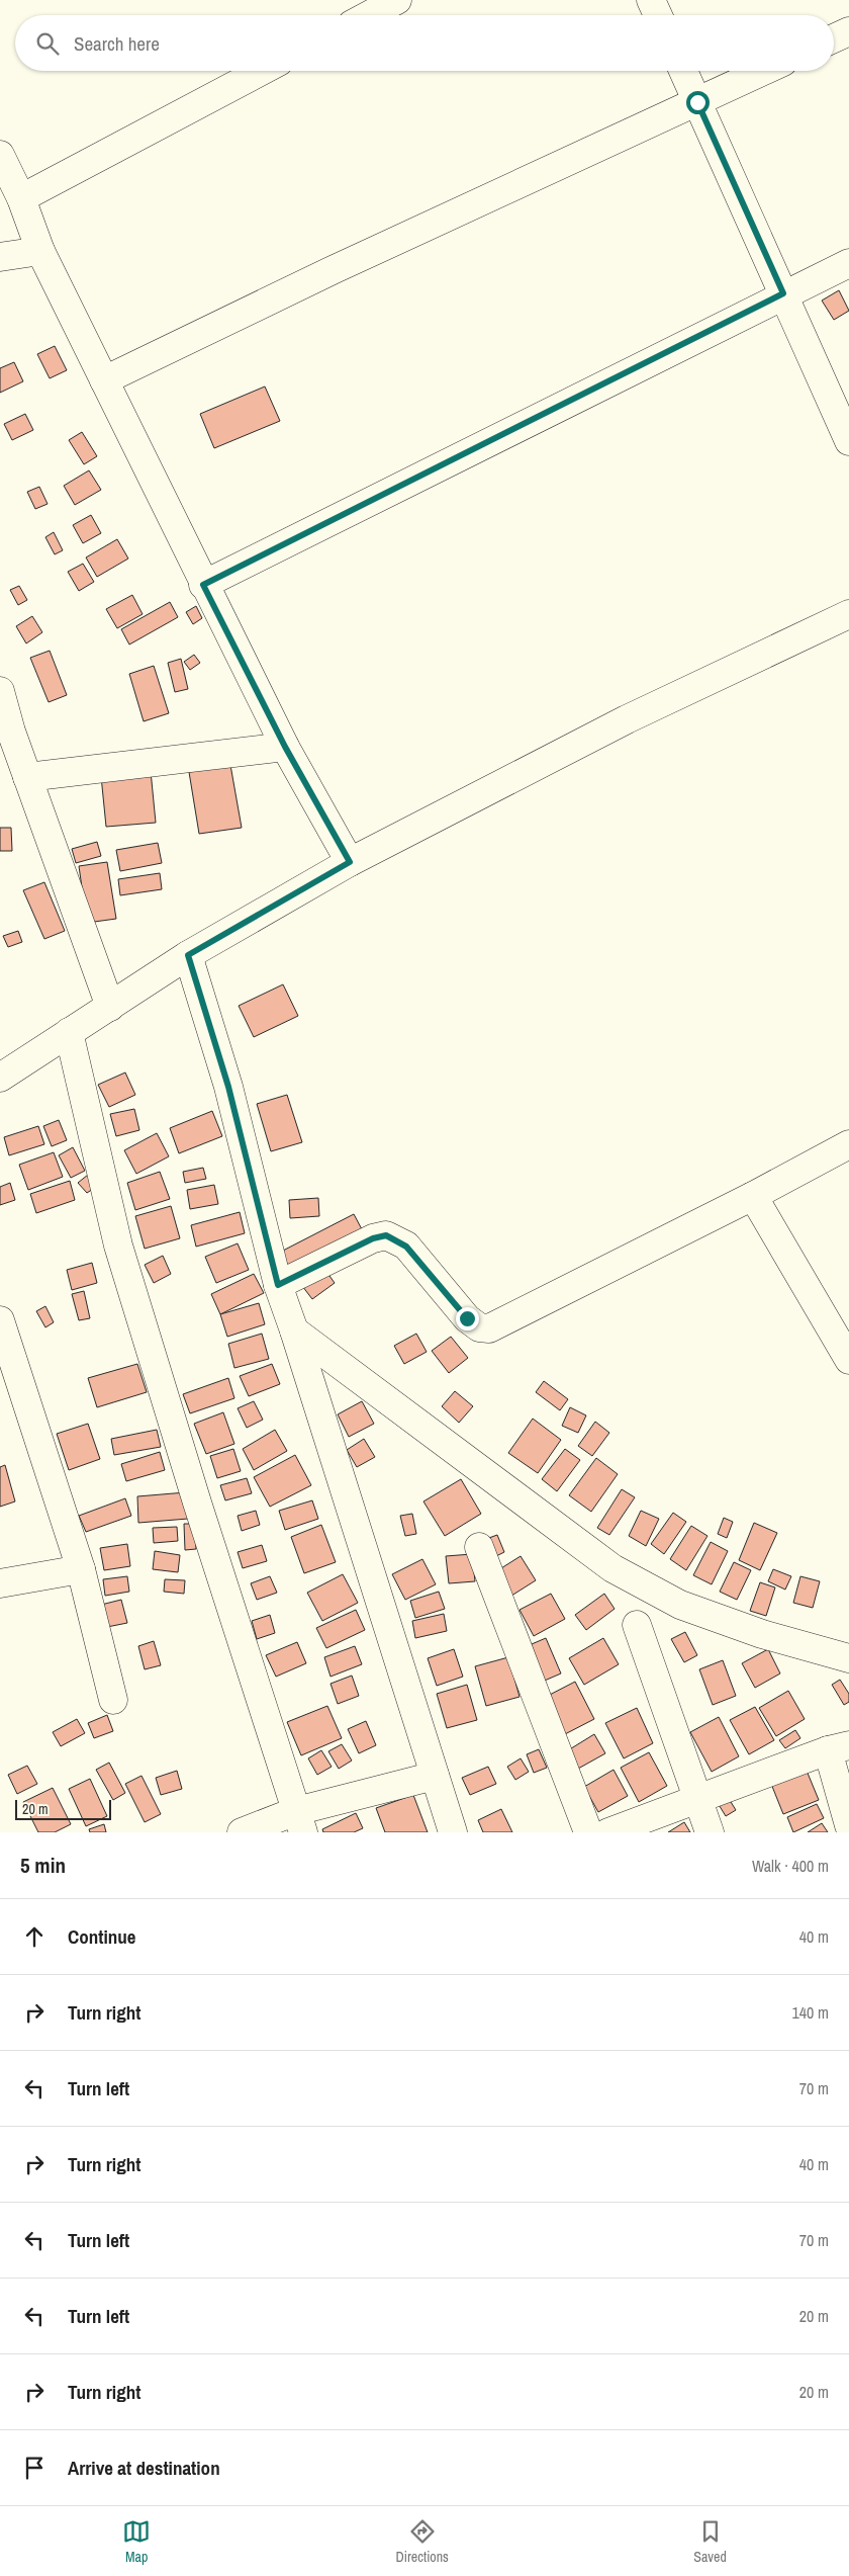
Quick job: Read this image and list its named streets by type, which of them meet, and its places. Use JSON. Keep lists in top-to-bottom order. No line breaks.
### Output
{"scale_bar":"20 m","page":{"search":"Search here","scale":"20 m","heading":["5 min","Walk · 400 m"],"list":[["Continue","40 m"],["Turn right","140 m"],["Turn left","70 m"],["Turn right","40 m"],["Turn left","70 m"],["Turn left","20 m"],["Turn right","20 m"],"Arrive at destination"],"nav":["Map","Directions","Saved"]}}
